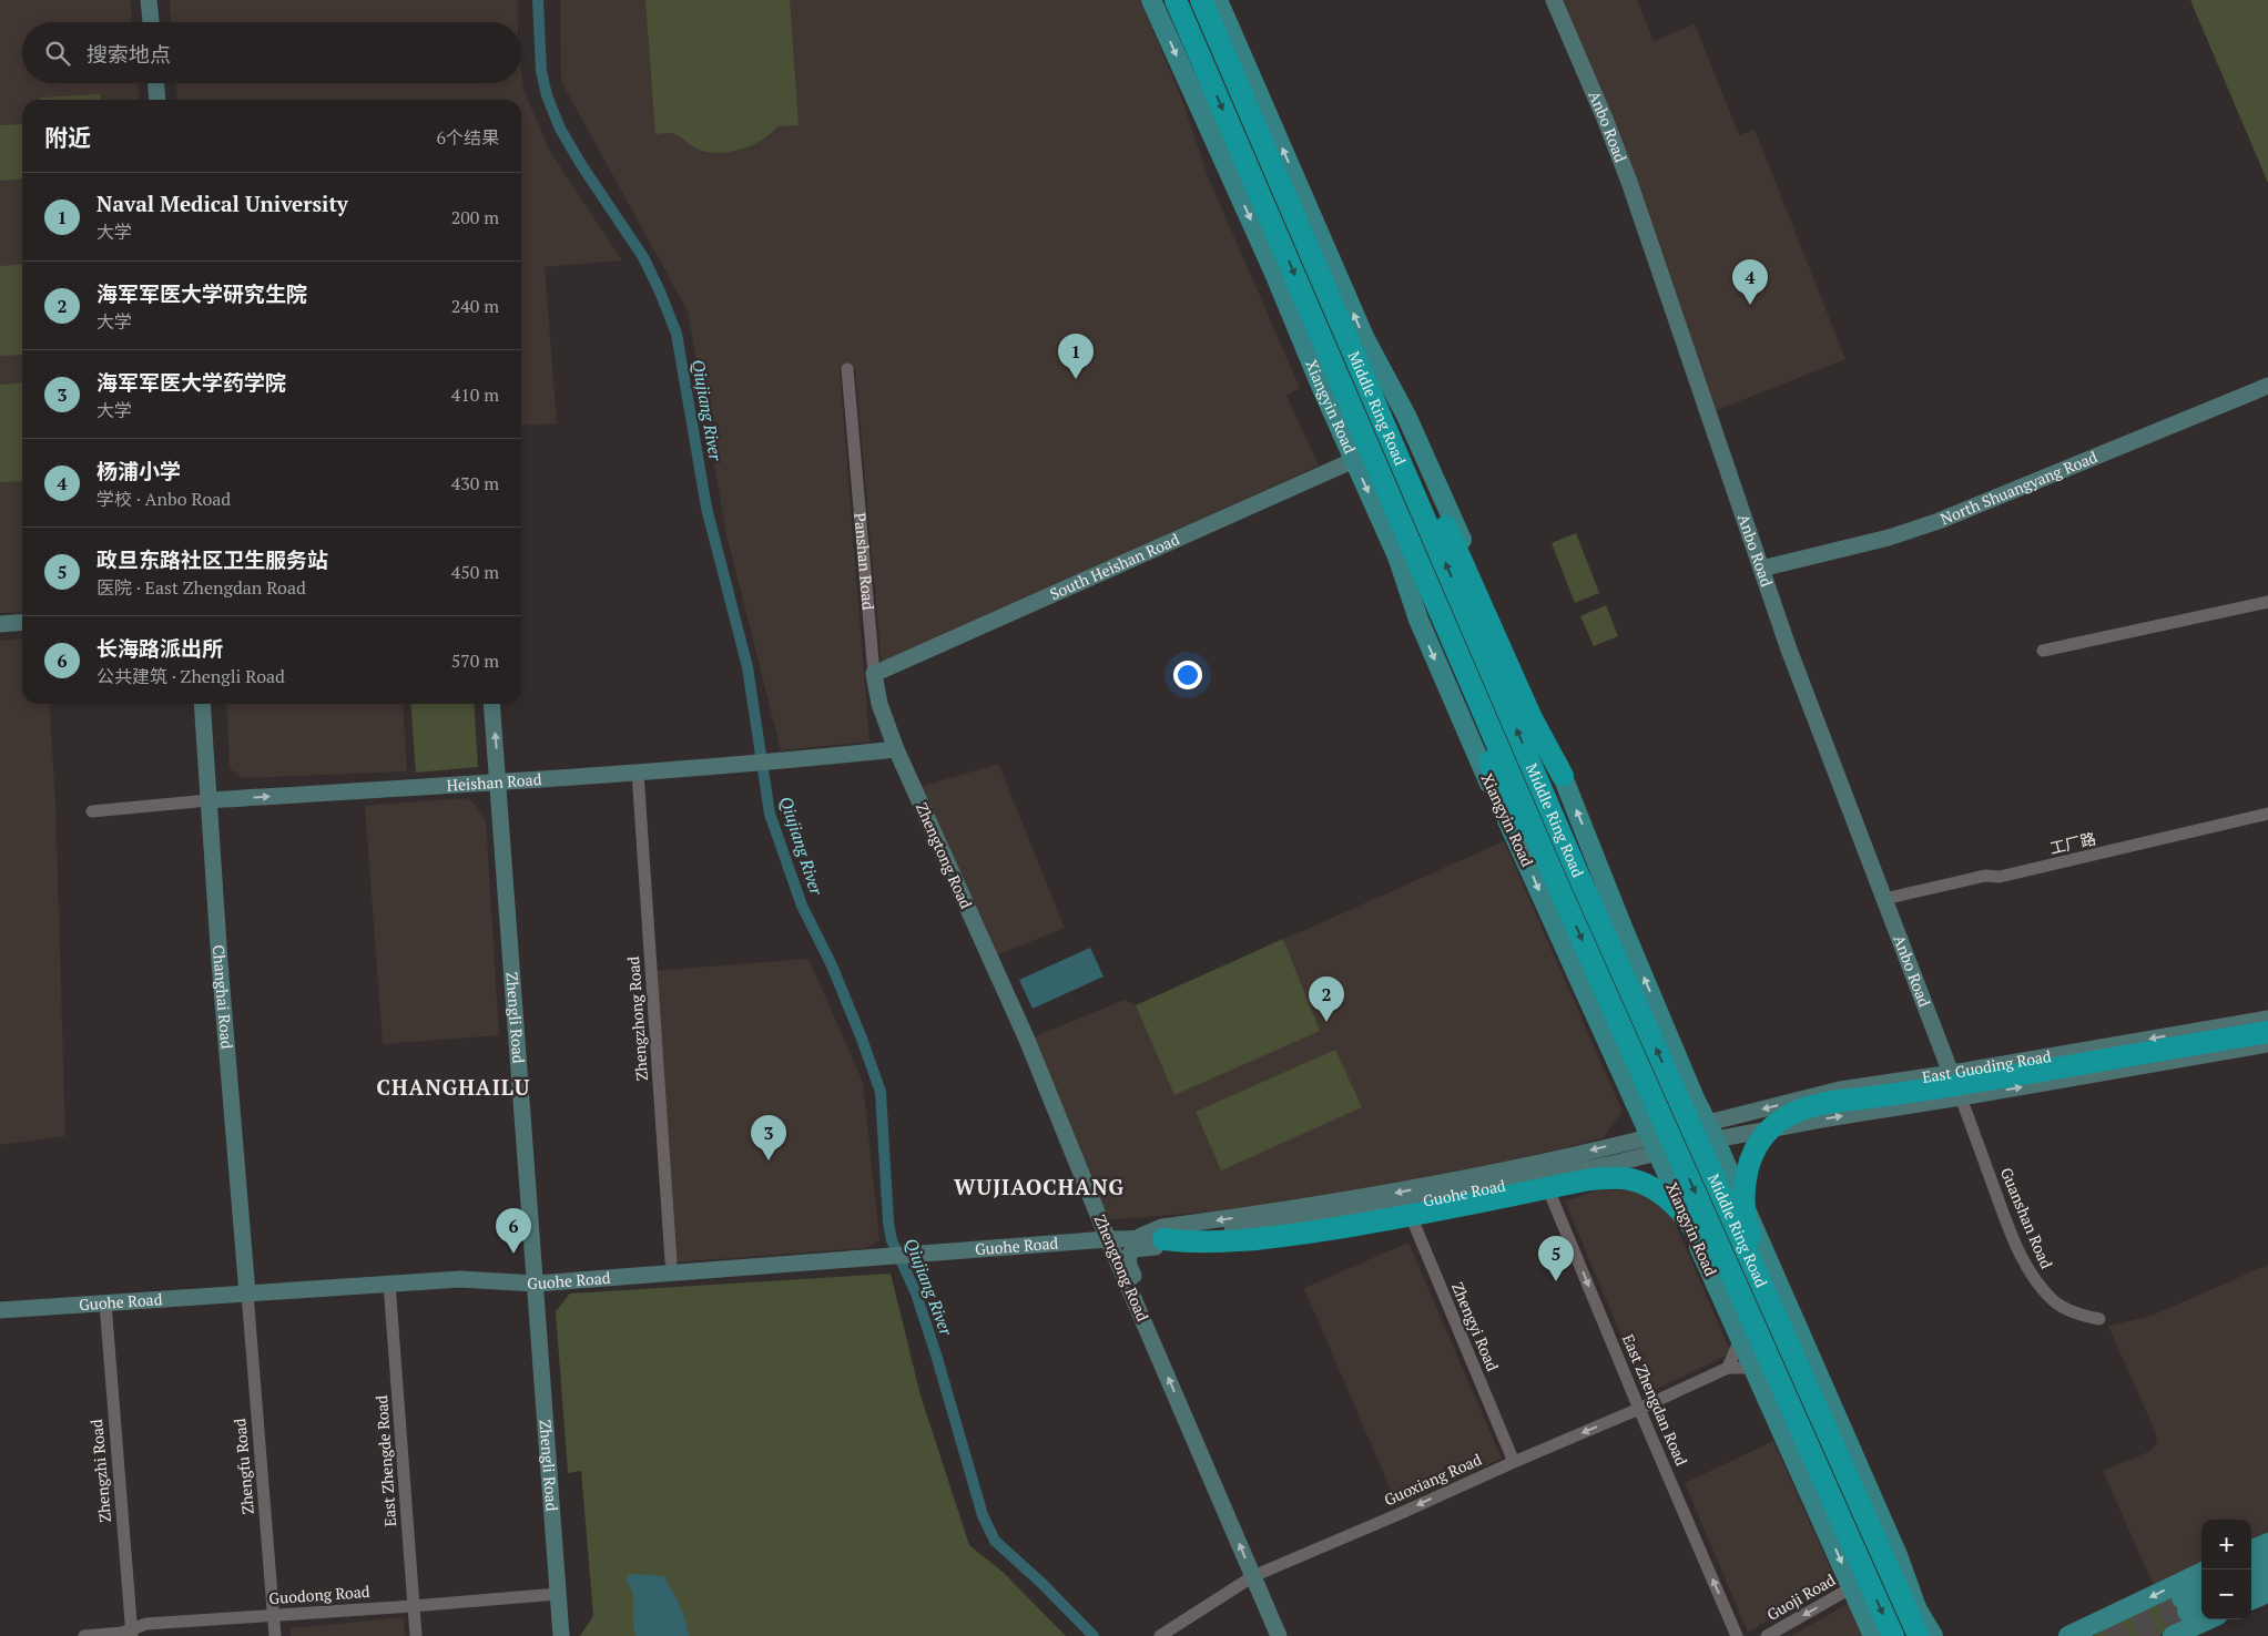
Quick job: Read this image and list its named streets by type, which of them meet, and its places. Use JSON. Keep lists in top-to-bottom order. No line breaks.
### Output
{"streets":{"highway":["Middle Ring Road"],"main road":["Xiangyin Road"],"street":["Anbo Road","North Shuangyang Road","Panshan Road","South Heishan Road","Heishan Road","工厂路","Zhengtong Road","Changhai Road","Zhengli Road","Zhengzhong Road","East Guoding Road","Guohe Road","Guanshan Road","Zhengyi Road","East Zhengdan Road","East Zhengde Road","Zhengfu Road","Zhengzhi Road","Guoxiang Road","Guodong Road","Guoji Road"]},"crossings":[["Anbo Road","North Shuangyang Road"],["Anbo Road","工厂路"],["Anbo Road","East Guoding Road"],["Anbo Road","Guanshan Road"],["Xiangyin Road","Middle Ring Road"],["Xiangyin Road","South Heishan Road"],["Xiangyin Road","Guohe Road"],["Xiangyin Road","Guoxiang Road"],["Xiangyin Road","Guoji Road"],["Middle Ring Road","Guoji Road"],["Panshan Road","South Heishan Road"],["Panshan Road","Heishan Road"],["Panshan Road","Zhengtong Road"],["Heishan Road","Zhengtong Road"],["Heishan Road","Changhai Road"],["Heishan Road","Zhengli Road"],["Heishan Road","Zhengzhong Road"],["Zhengtong Road","Guohe Road"],["Zhengtong Road","Guoxiang Road"],["Changhai Road","Guohe Road"],["Changhai Road","Zhengfu Road"],["Zhengli Road","Guohe Road"],["Zhengli Road","Guodong Road"],["East Guoding Road","Guanshan Road"],["Guohe Road","Zhengyi Road"],["Guohe Road","East Zhengdan Road"],["Guohe Road","East Zhengde Road"],["Guohe Road","Zhengfu Road"],["Guohe Road","Zhengzhi Road"],["Zhengyi Road","Guoxiang Road"],["East Zhengdan Road","Guoxiang Road"],["East Zhengde Road","Guodong Road"],["Zhengfu Road","Guodong Road"],["Zhengzhi Road","Guodong Road"]],"one_way":["Heishan Road","Guoxiang Road","Guoji Road"],"districts":["CHANGHAILU","WUJIAOCHANG"],"water":["Qiujiang River"],"page":{"search":"搜索地点","heading":["附近","6个结果"],"list":[{"mark":"1","name":"Naval Medical University","note":"大学","value":"200 m"},{"mark":"2","name":"海军军医大学研究生院","note":"大学","value":"240 m"},{"mark":"3","name":"海军军医大学药学院","note":"大学","value":"410 m"},{"mark":"4","name":"杨浦小学","note":"学校 · Anbo Road","value":"430 m"},{"mark":"5","name":"政旦东路社区卫生服务站","note":"医院 · East Zhengdan Road","value":"450 m"},{"mark":"6","name":"长海路派出所","note":"公共建筑 · Zhengli Road","value":"570 m"}],"pins":["4","1","2","3","6","5"],"map_buttons":["+","−"]}}
